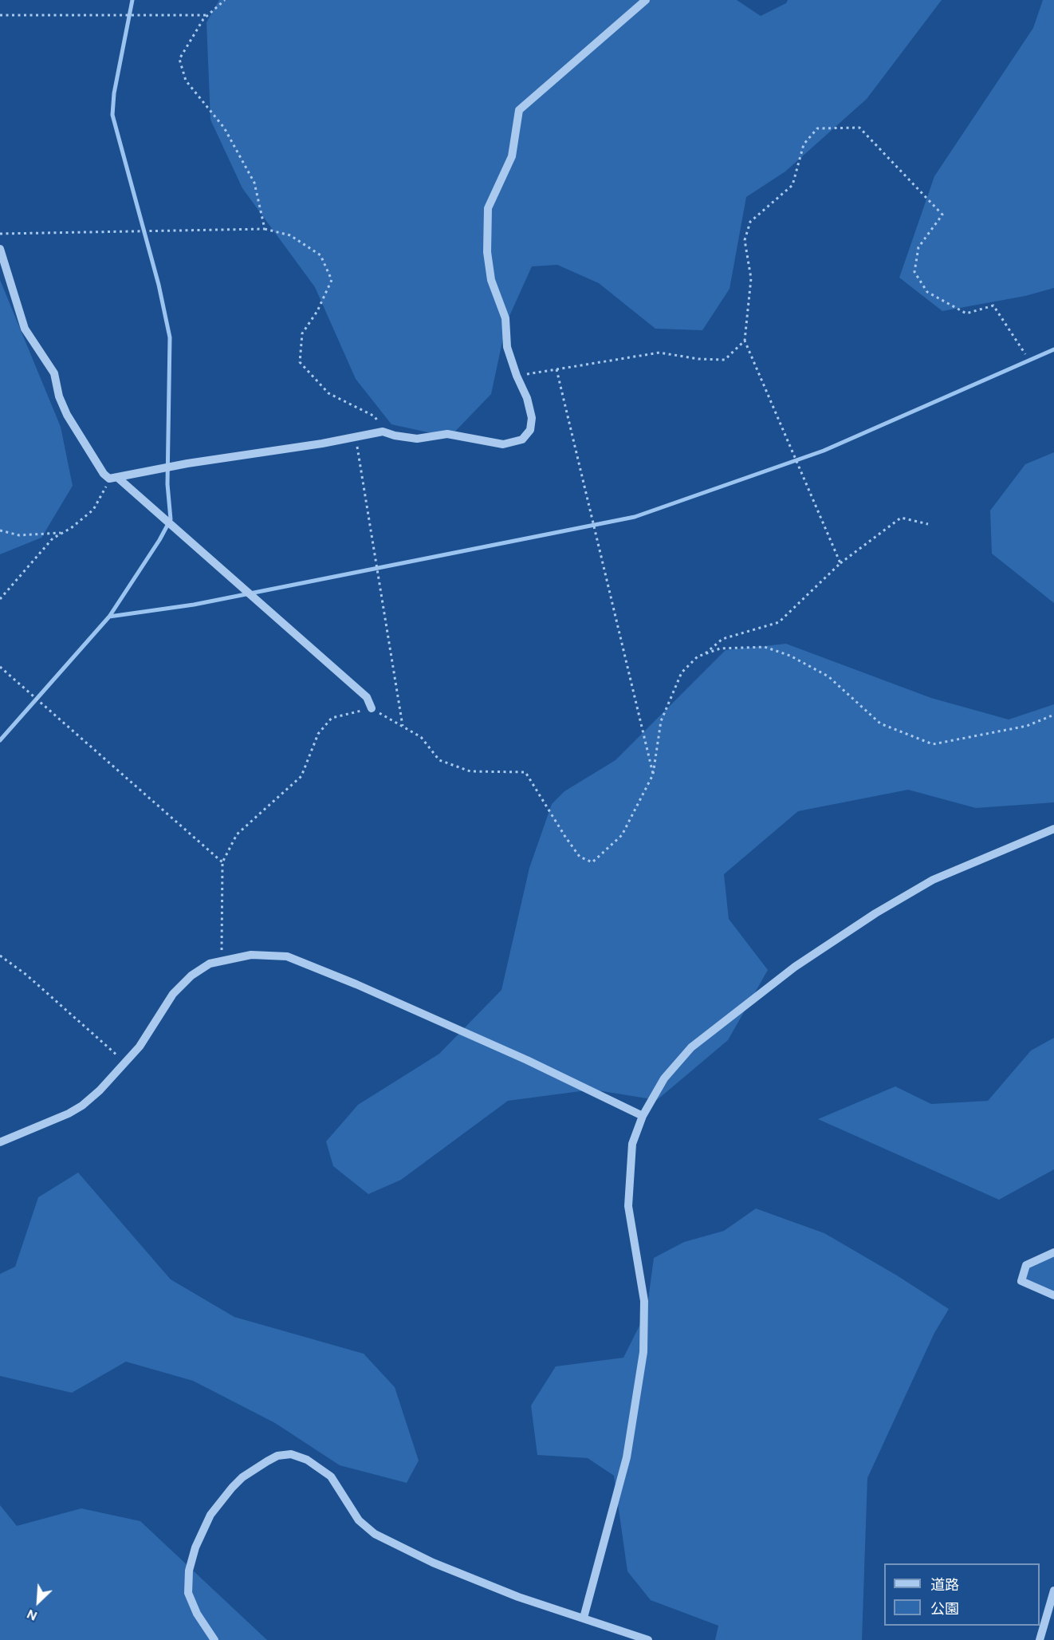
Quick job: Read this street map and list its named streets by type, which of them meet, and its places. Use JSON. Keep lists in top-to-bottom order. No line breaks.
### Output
{"legend":["道路","公園"],"north":"bottom left"}
